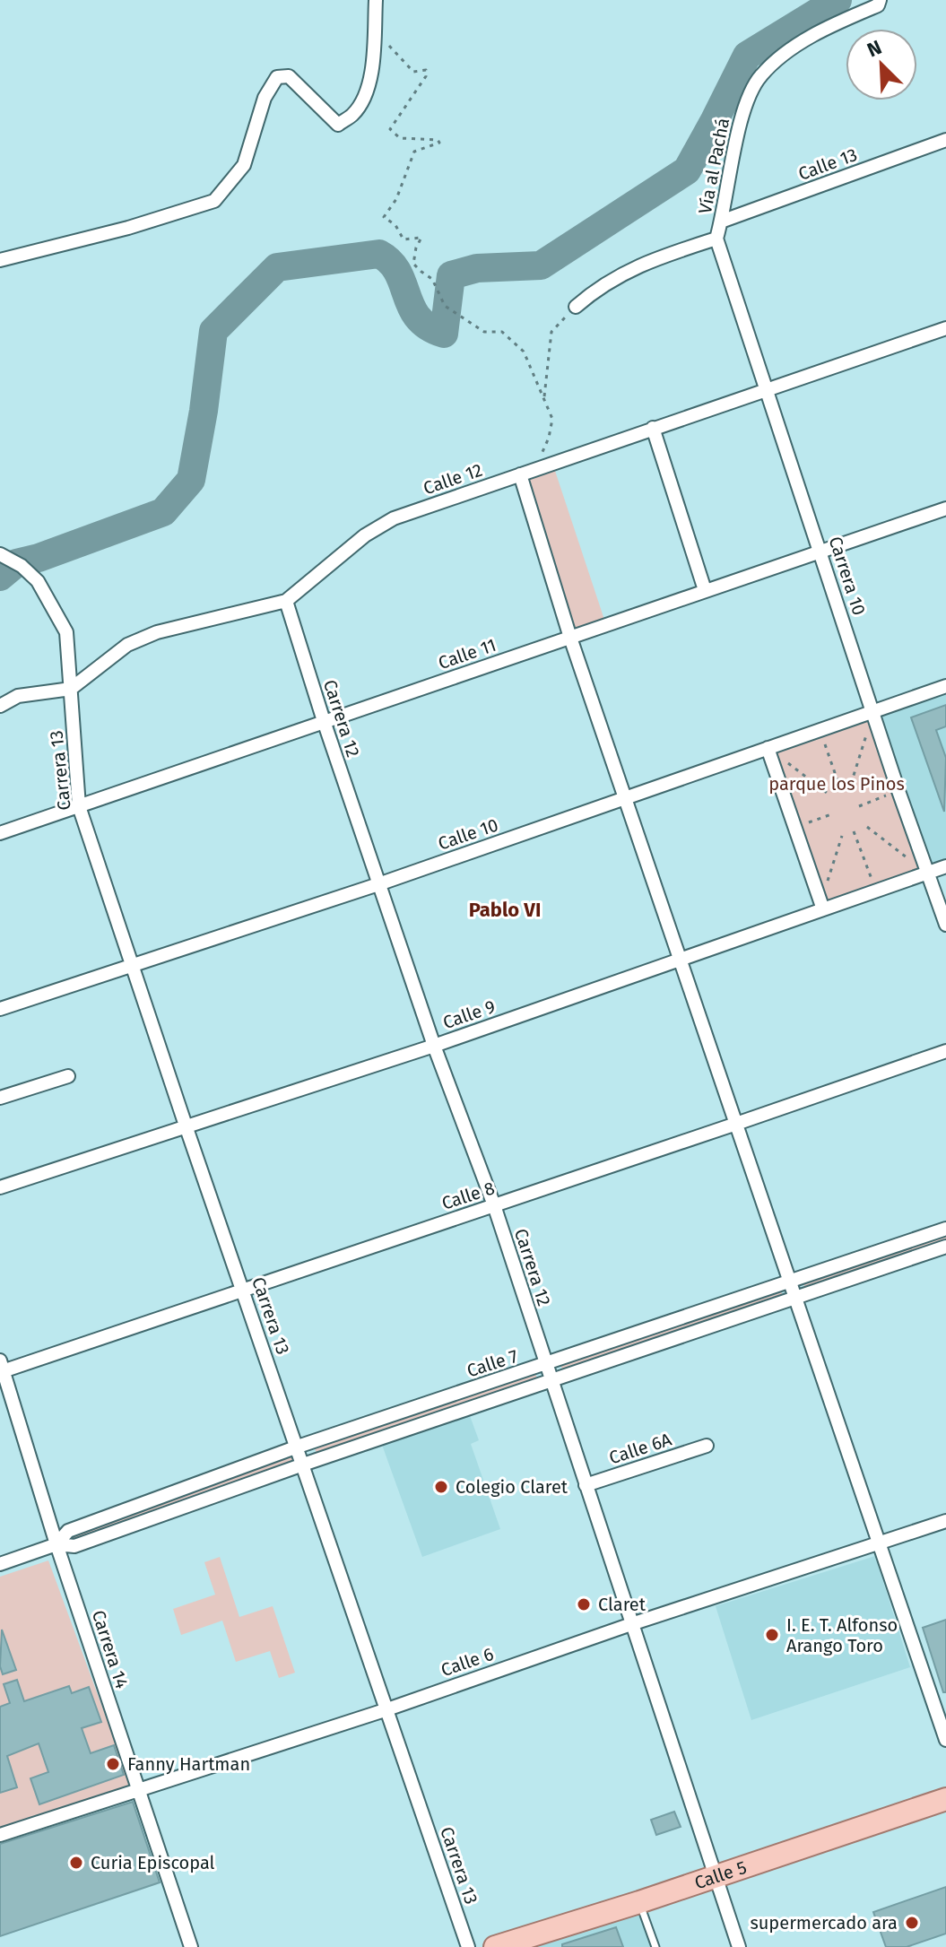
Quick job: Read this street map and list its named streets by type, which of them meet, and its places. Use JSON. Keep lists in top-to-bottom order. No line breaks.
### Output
{"streets":{"main road":["Calle 5"],"street":["Calle 13","Vía al Pachá","Calle 12","Carrera 10","Calle 11","Carrera 12","Carrera 13","Calle 10","Calle 9","Calle 8","Calle 7","Calle 6A","Carrera 14","Calle 6"]},"crossings":[["Calle 13","Vía al Pachá"],["Vía al Pachá","Carrera 10"],["Calle 12","Carrera 10"],["Calle 12","Carrera 12"],["Calle 12","Carrera 13"],["Carrera 10","Calle 11"],["Carrera 10","Calle 10"],["Carrera 10","Calle 9"],["Calle 11","Carrera 12"],["Calle 11","Carrera 13"],["Carrera 12","Calle 10"],["Carrera 12","Calle 9"],["Carrera 12","Calle 8"],["Carrera 12","Calle 7"],["Carrera 12","Calle 6A"],["Carrera 12","Calle 6"],["Carrera 12","Calle 5"],["Carrera 13","Calle 10"],["Carrera 13","Calle 9"],["Carrera 13","Calle 8"],["Carrera 13","Calle 7"],["Carrera 13","Calle 6"],["Calle 8","Carrera 14"],["Calle 7","Carrera 14"],["Carrera 14","Calle 6"]],"districts":["Pablo VI"],"parks":["parque los Pinos"],"places":["Colegio Claret","Claret","I. E. T. Alfonso Arango Toro","Fanny Hartman","Curia Episcopal","supermercado ara"],"north":"top left"}
